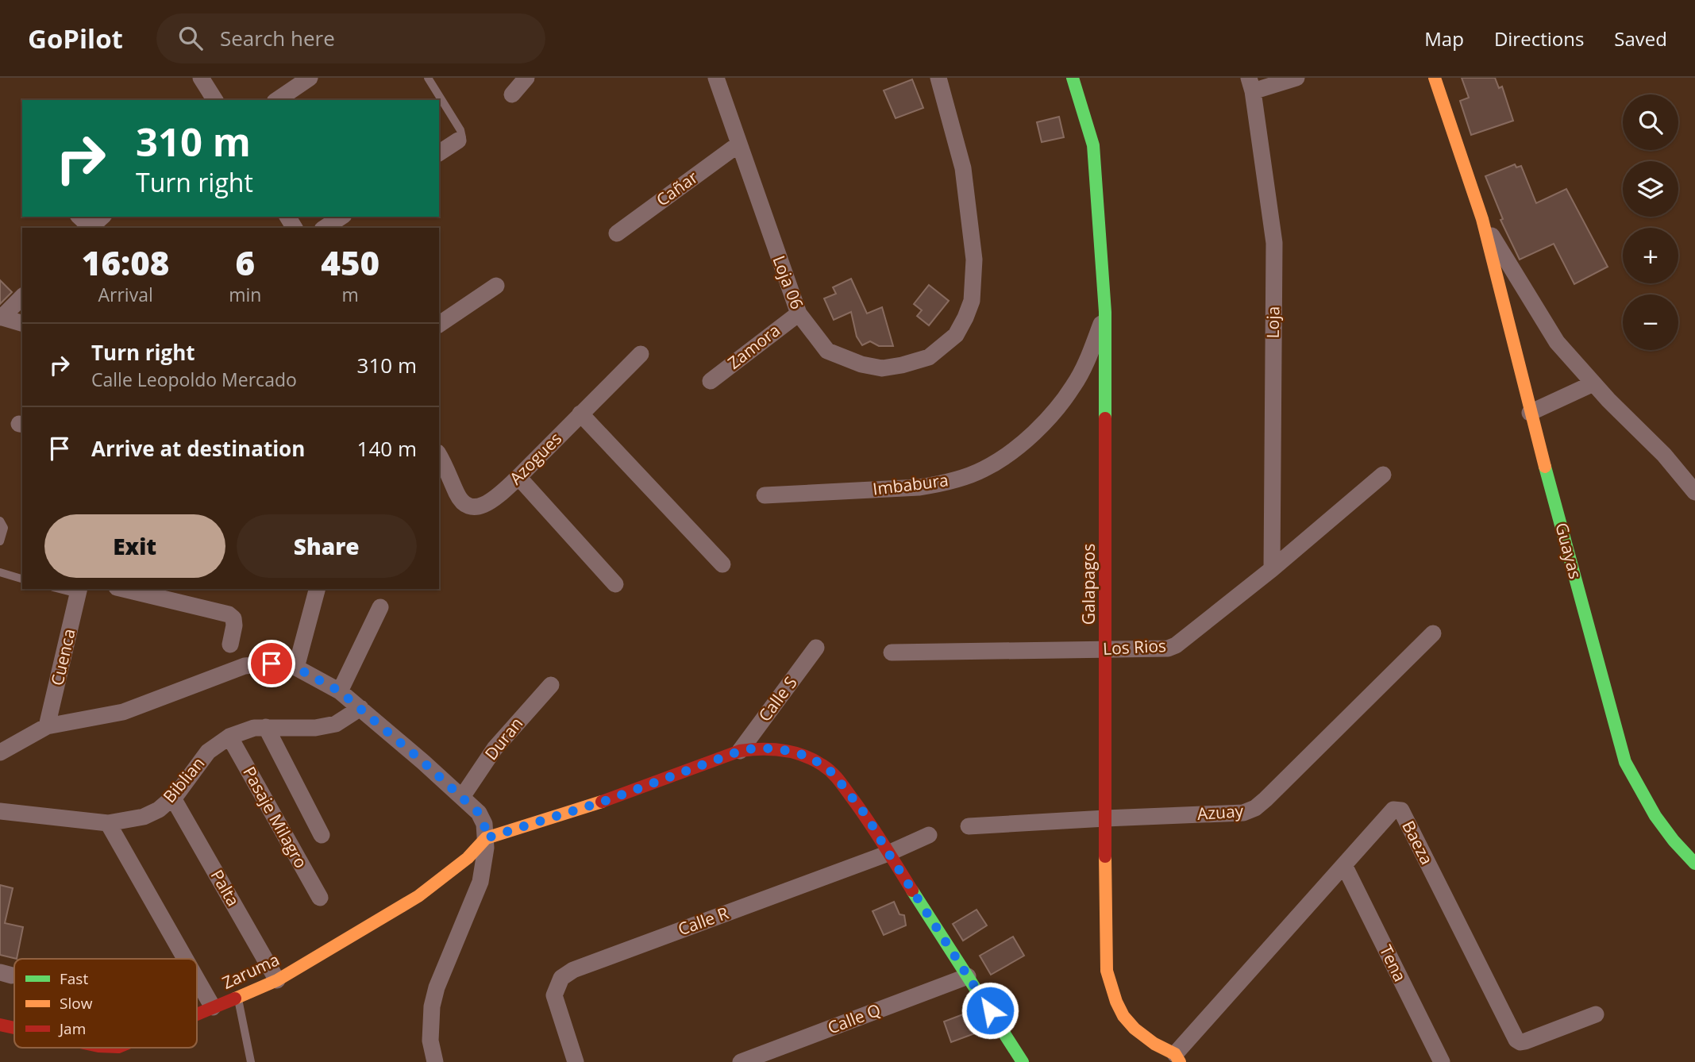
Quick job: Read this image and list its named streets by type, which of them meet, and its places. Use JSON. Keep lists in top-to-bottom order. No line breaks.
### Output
{"streets":{"street":["Cañar","Loja 06","Loja","Zamora","Azogues","Imbabura","Guayas","Galapagos","Los Rios","Cuenca","Calle S","Duran","Biblian","Azuay","Pasaje Milagro","Baeza","Palta","Calle R","Tena","Zaruma","Calle Q"]},"crossings":[["Cañar","Loja 06"],["Loja 06","Zamora"],["Loja","Los Rios"],["Imbabura","Galapagos"],["Galapagos","Los Rios"],["Galapagos","Azuay"],["Galapagos","Baeza"],["Biblian","Pasaje Milagro"],["Biblian","Palta"],["Baeza","Tena"],["Palta","Zaruma"]],"legend":["Fast","Slow","Jam"],"page":{"header":"GoPilot","search":"Search here","nav":["Map","Directions","Saved"],"map_buttons":["+","−"],"turn":["310 m","Turn right"],"eta":["16:08","Arrival","6","min","450","m"],"list":[{"name":"Turn right","note":"Calle Leopoldo Mercado","value":"310 m"},{"name":"Arrive at destination","value":"140 m"}],"buttons":["Exit","Share"]}}
